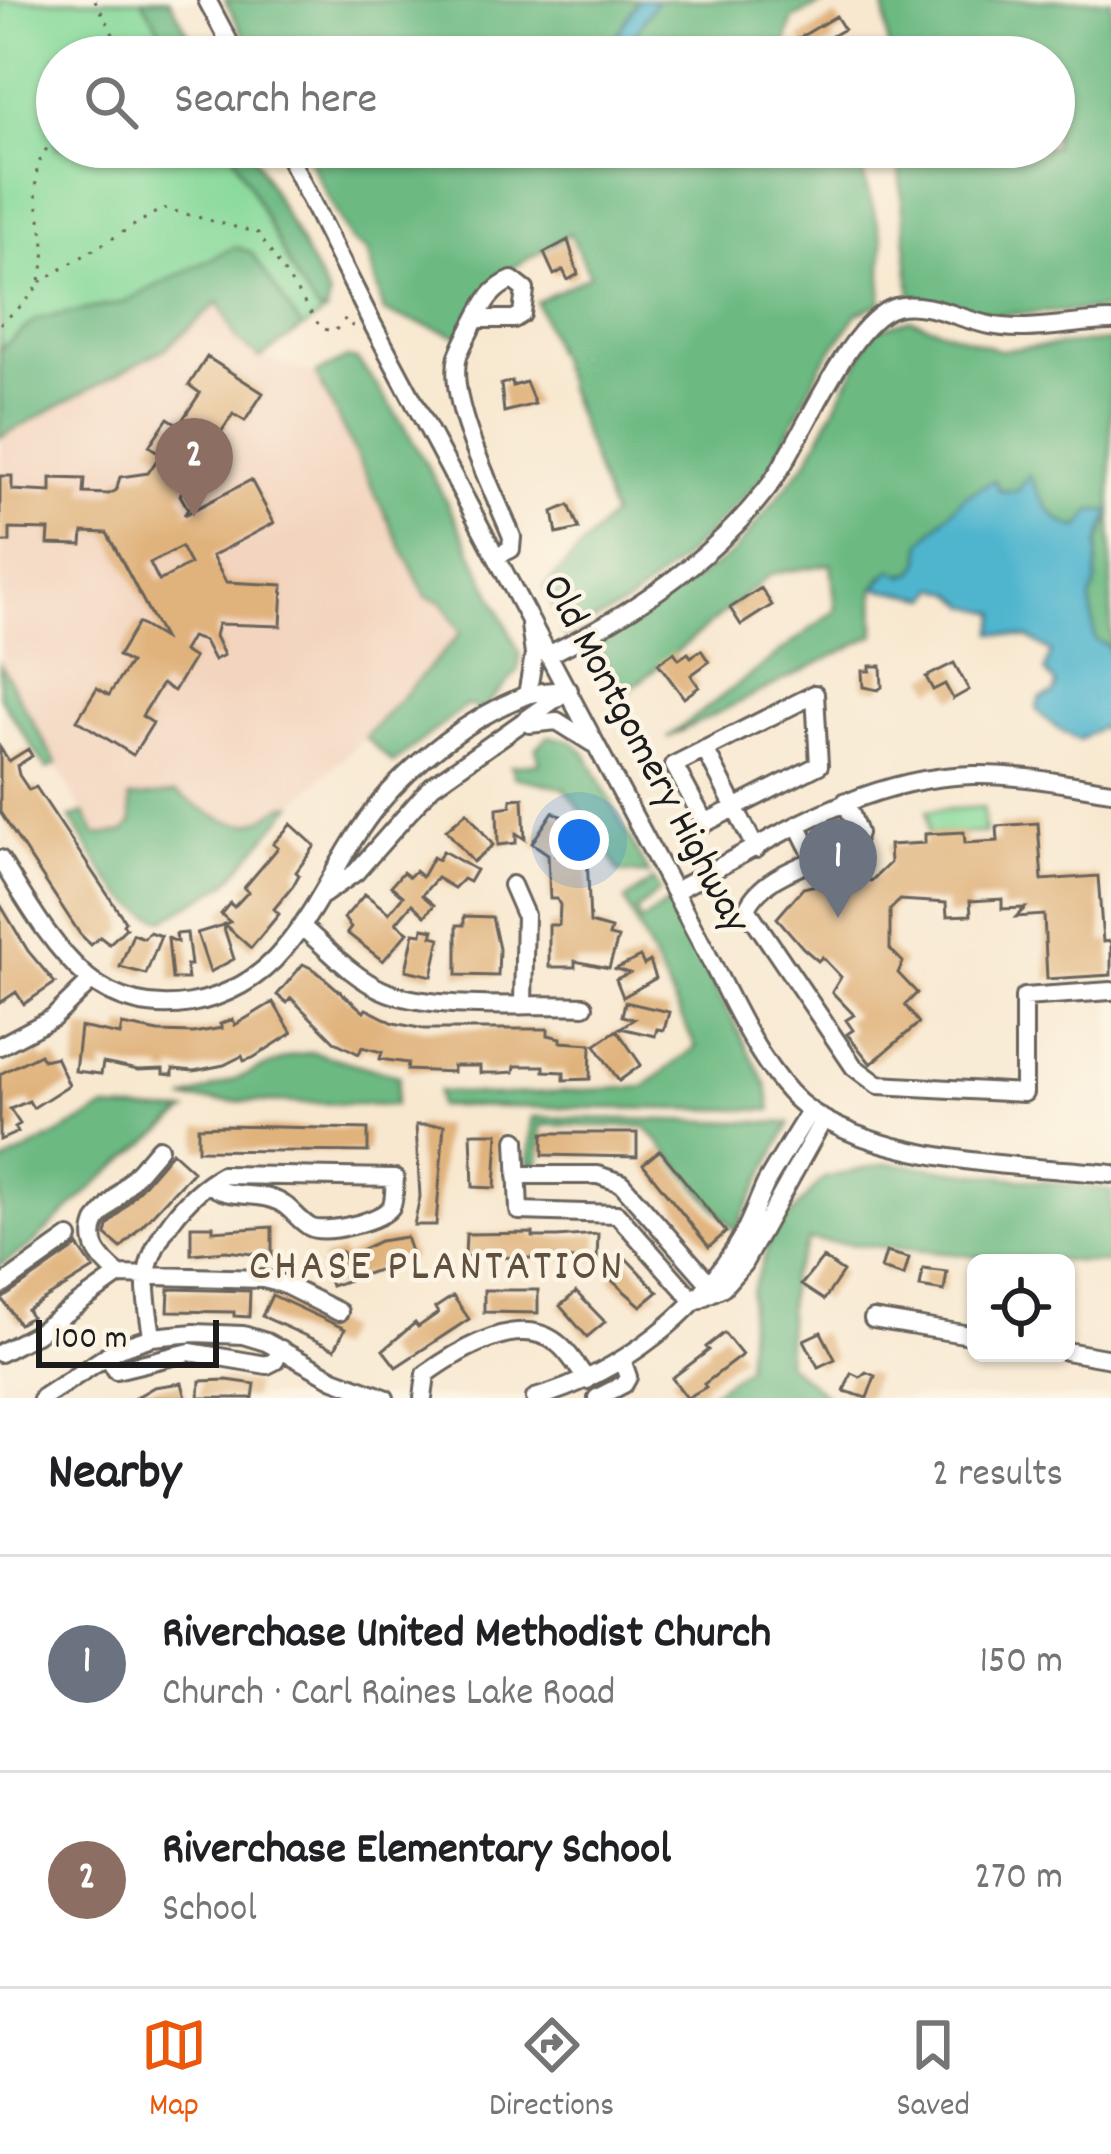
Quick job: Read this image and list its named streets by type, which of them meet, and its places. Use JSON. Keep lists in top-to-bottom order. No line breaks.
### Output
{"streets":{"street":["Old Montgomery Highway"]},"districts":["CHASE PLANTATION"],"scale_bar":"100 m","page":{"search":"Search here","pins":["2","1"],"scale":"100 m","heading":["Nearby","2 results"],"list":[{"mark":"1","name":"Riverchase United Methodist Church","note":"Church · Carl Raines Lake Road","value":"150 m"},{"mark":"2","name":"Riverchase Elementary School","note":"School","value":"270 m"}],"nav":["Map","Directions","Saved"]}}
